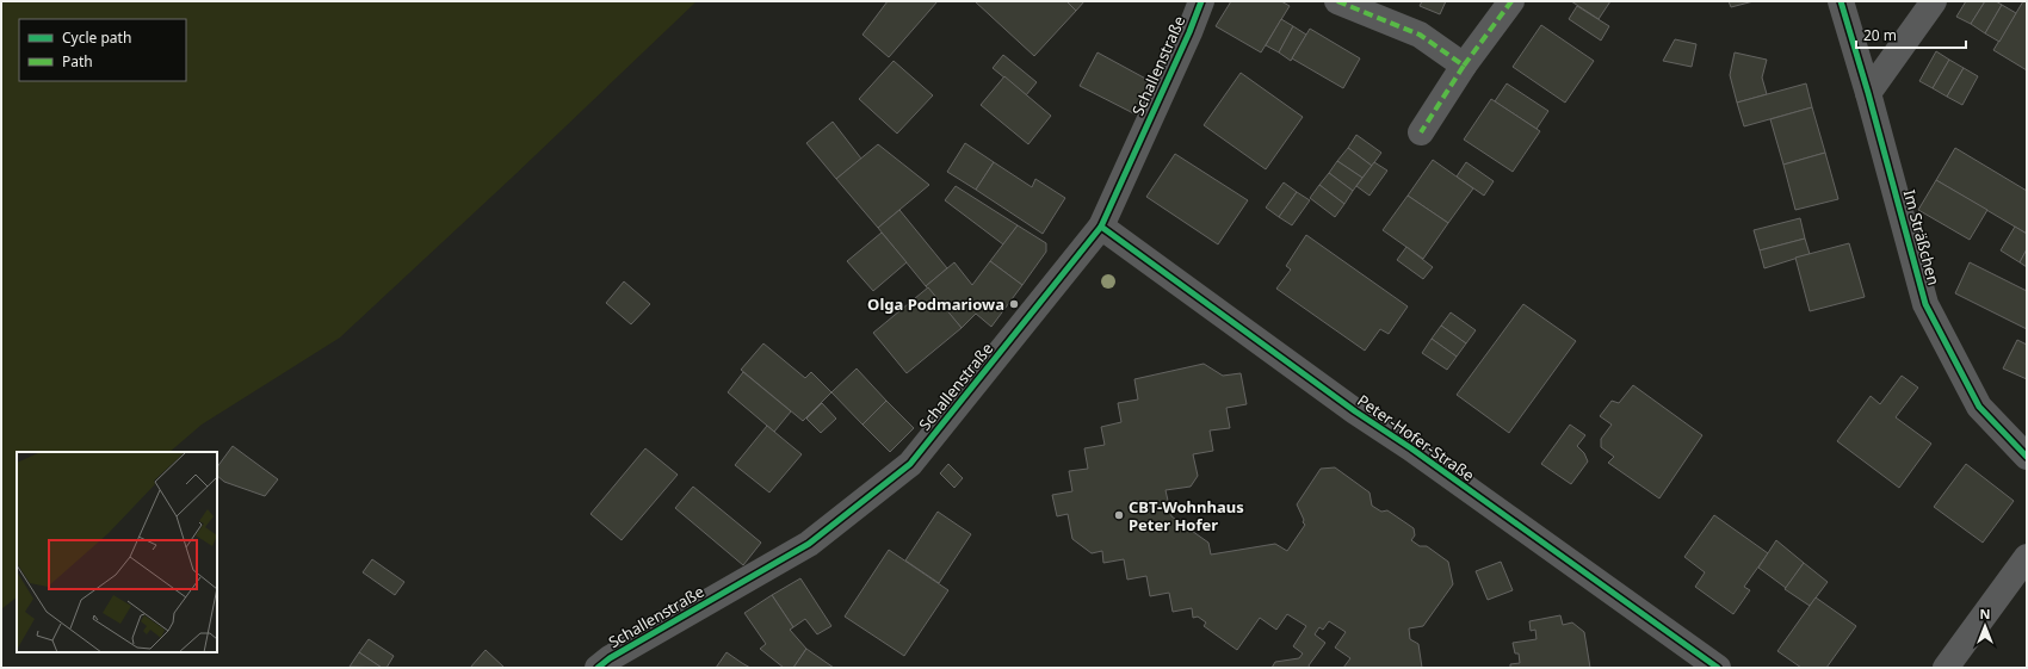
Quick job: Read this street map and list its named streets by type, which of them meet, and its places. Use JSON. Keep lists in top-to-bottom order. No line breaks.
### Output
{"streets":{"street":["Schallenstraße","Im Sträßchen","Peter-Hofer-Straße"]},"crossings":[["Schallenstraße","Peter-Hofer-Straße"]],"places":["Olga Podmariowa","CBT-Wohnhaus Peter Hofer"],"legend":["Cycle path","Path"],"scale_bar":"20 m","north":"top"}
